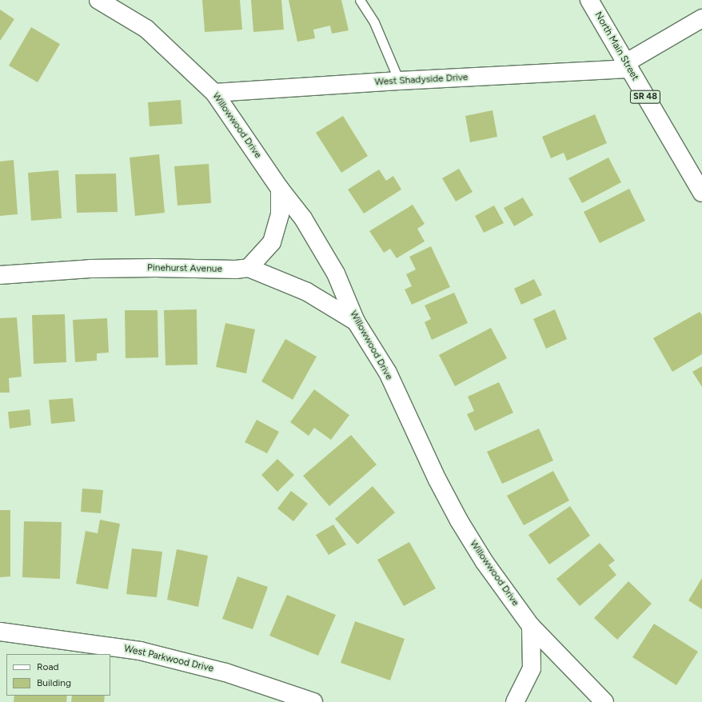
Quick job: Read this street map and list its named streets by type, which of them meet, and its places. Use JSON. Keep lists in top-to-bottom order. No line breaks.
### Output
{"streets":{"street":["North Main Street","West Shadyside Drive","SR 48","Willowwood Drive","Pinehurst Avenue","West Parkwood Drive"]},"crossings":[["North Main Street","West Shadyside Drive"],["West Shadyside Drive","Willowwood Drive"],["Willowwood Drive","Pinehurst Avenue"]],"legend":["Road","Building"]}
